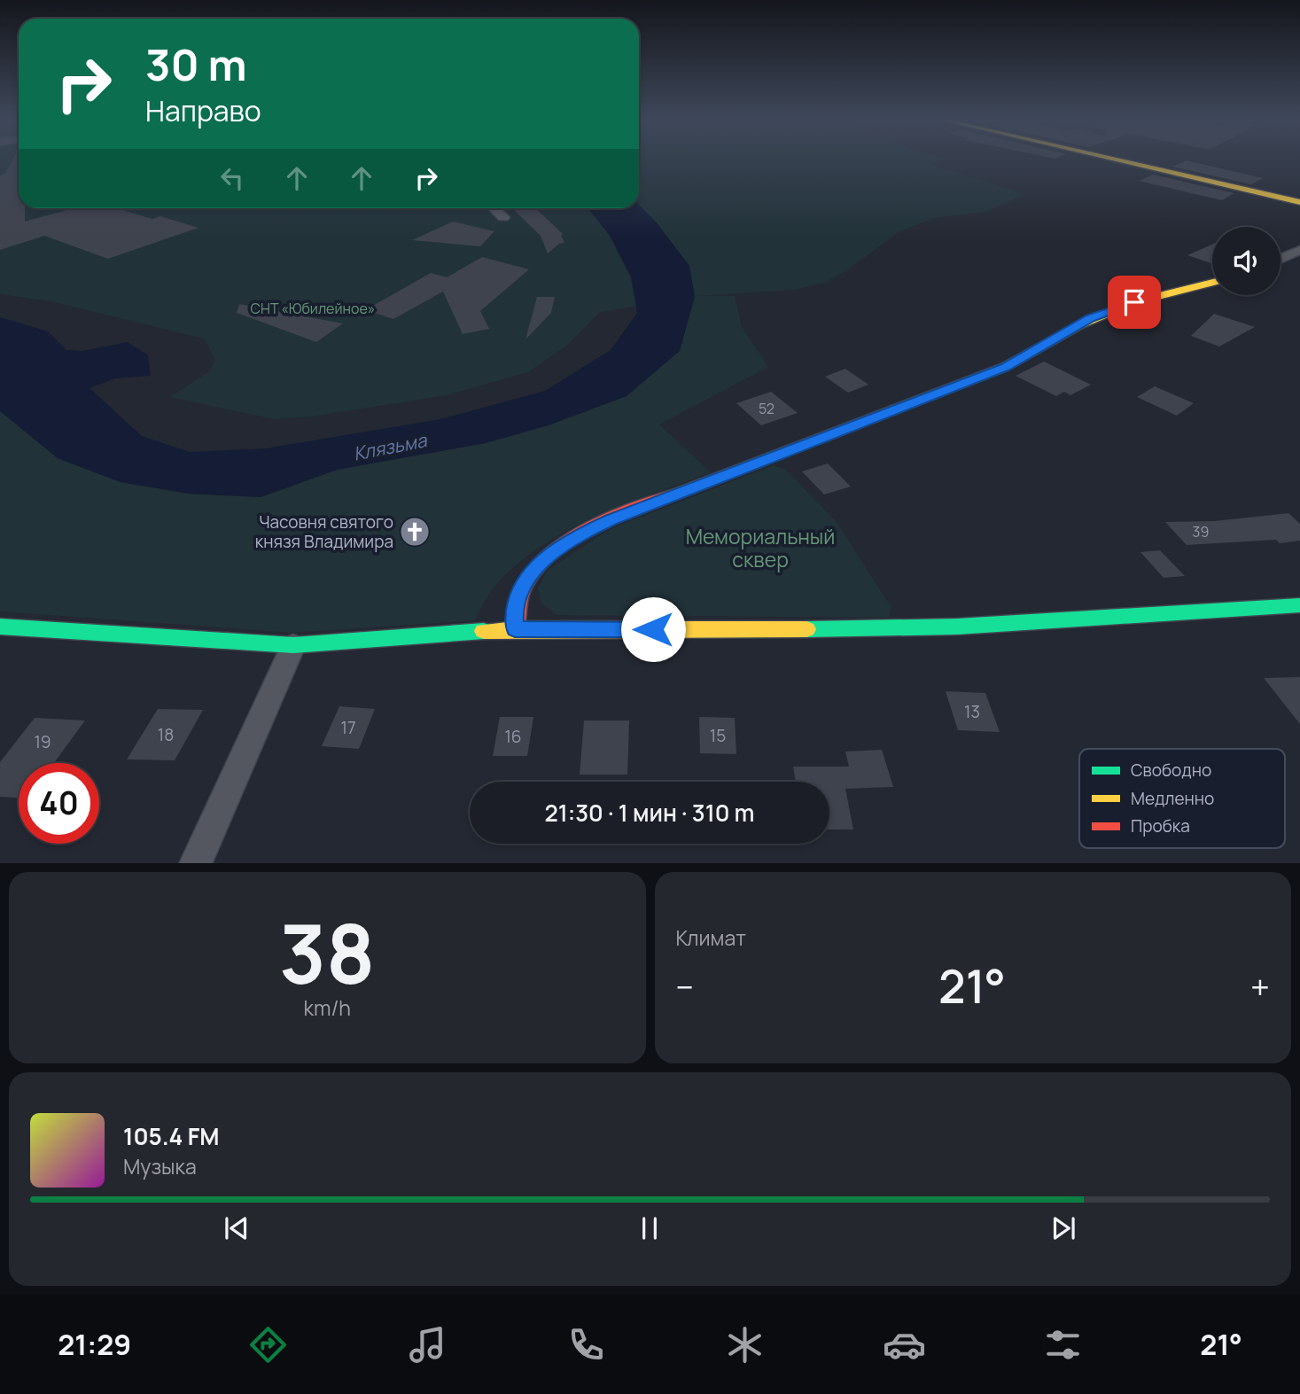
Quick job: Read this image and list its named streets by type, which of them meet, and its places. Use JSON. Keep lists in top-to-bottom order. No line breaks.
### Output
{"water":["Клязьма"],"parks":["СНТ «Юбилейное»","Мемориальный сквер"],"places":{"church":["Часовня святого князя Владимира"]},"house_numbers":["52","39","13","17","18","15","16","19"],"legend":["Свободно","Медленно","Пробка"],"page":{"turn":["30 m","Направо"],"limit":"40","trip":"21:30 · 1 мин · 310 m","tile":[["38","km/h"],"Климат"],"heat":["−","21°","+"],"song":["105.4 FM","Музыка"],"tabs":["21:29","21°"]}}
